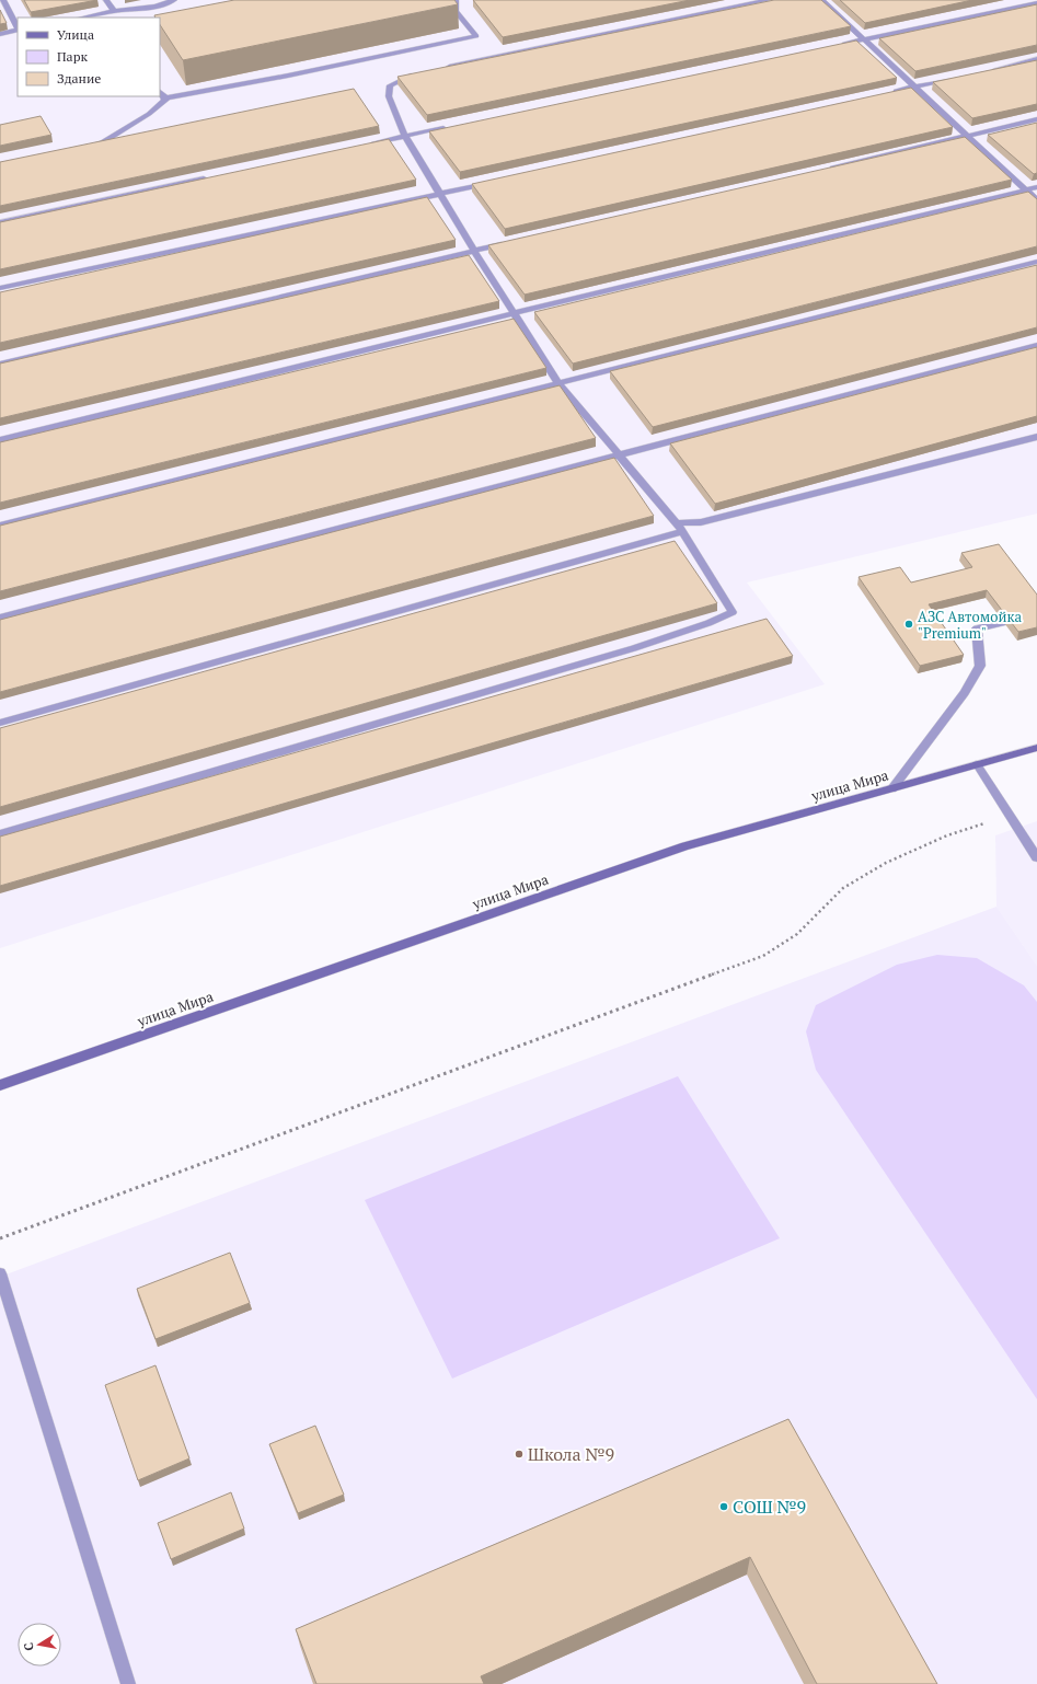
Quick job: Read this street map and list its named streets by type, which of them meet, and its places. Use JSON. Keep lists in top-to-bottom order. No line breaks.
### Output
{"streets":{"main road":["улица Мира"]},"places":["АЗС Автомойка \"Premium\"","Школа №9","СОШ №9"],"legend":["Улица","Парк","Здание"],"north":"left"}
